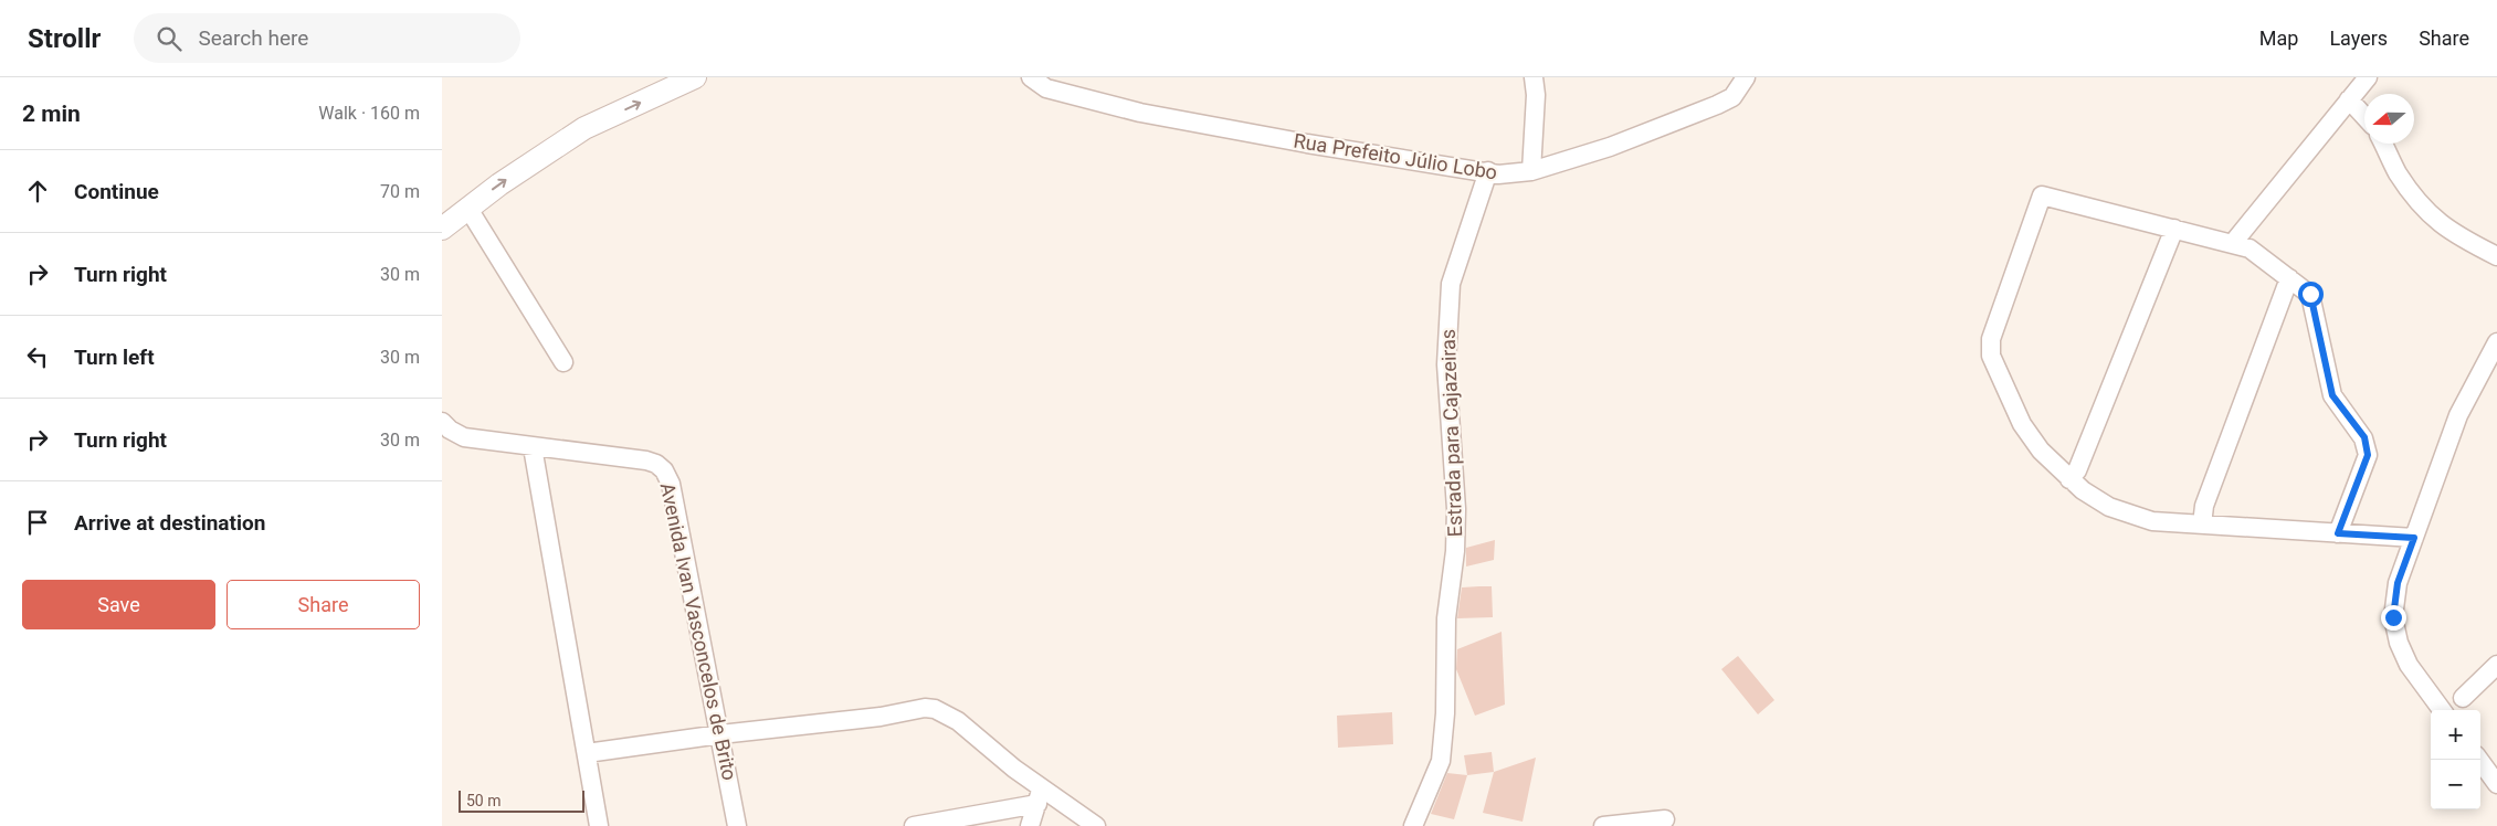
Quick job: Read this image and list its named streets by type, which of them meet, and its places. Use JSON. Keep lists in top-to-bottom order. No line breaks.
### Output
{"streets":{"street":["Rua Prefeito Júlio Lobo","Estrada para Cajazeiras","Avenida Ivan Vasconcelos de Brito"]},"crossings":[["Rua Prefeito Júlio Lobo","Estrada para Cajazeiras"]],"scale_bar":"50 m","north":"left","page":{"header":"Strollr","search":"Search here","nav":["Map","Layers","Share"],"heading":["2 min","Walk · 160 m"],"list":[["Continue","70 m"],["Turn right","30 m"],["Turn left","30 m"],["Turn right","30 m"],"Arrive at destination"],"buttons":["Save","Share"],"map_buttons":["+","−"],"scale":"50 m"}}
